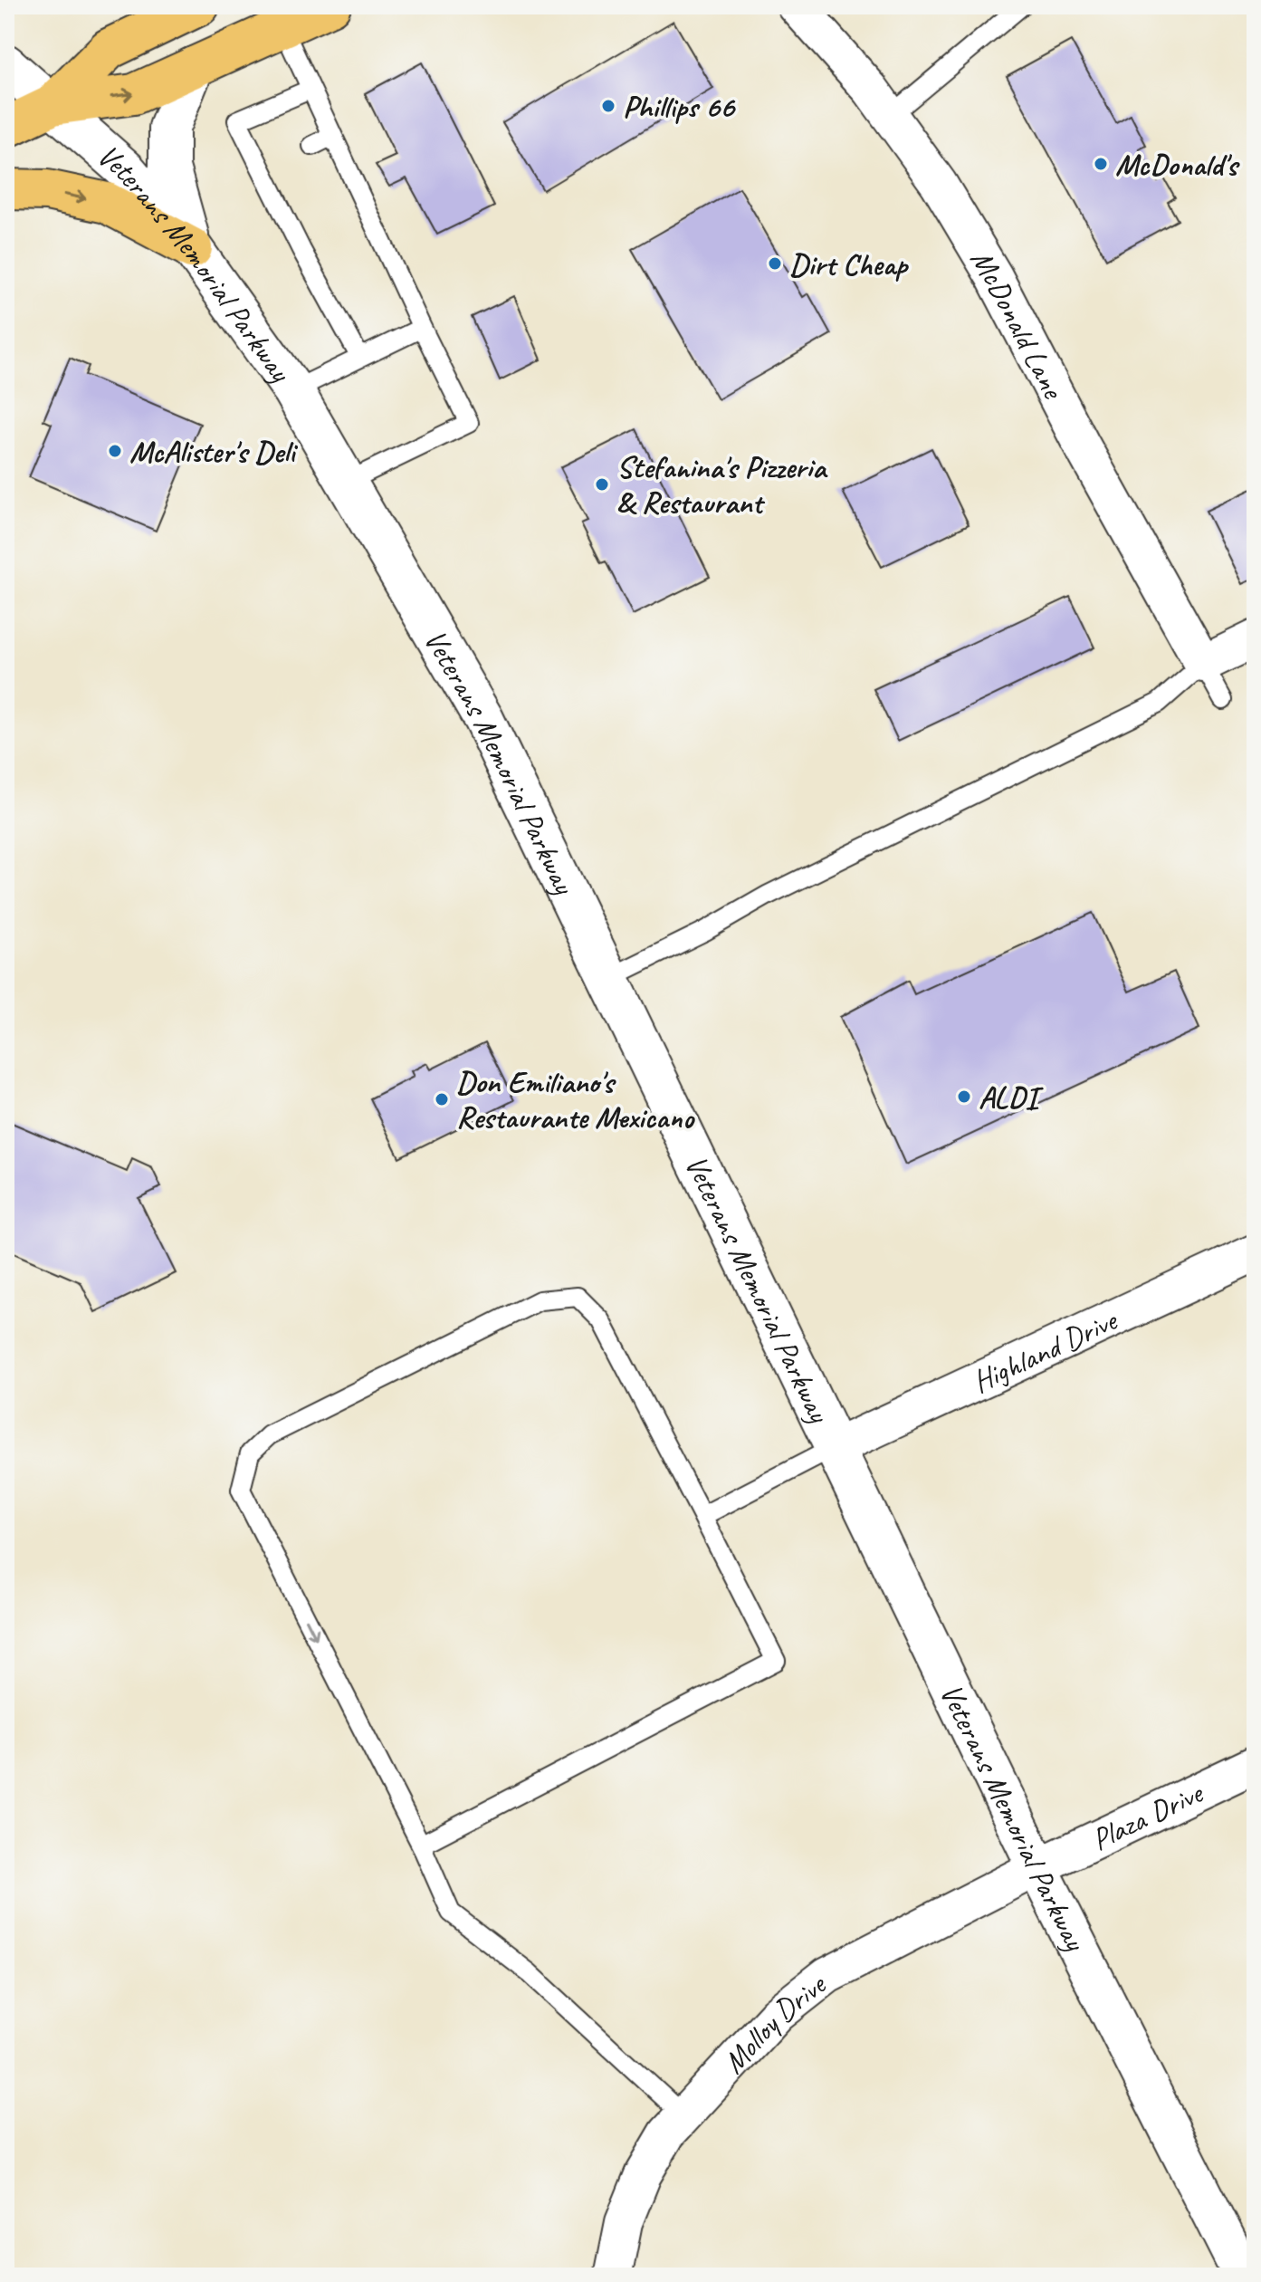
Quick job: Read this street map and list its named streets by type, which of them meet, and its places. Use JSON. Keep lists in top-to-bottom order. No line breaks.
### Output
{"streets":{"street":["Veterans Memorial Parkway","McDonald Lane","Highland Drive","Plaza Drive","Molloy Drive"]},"crossings":[["Veterans Memorial Parkway","Highland Drive"],["Veterans Memorial Parkway","Plaza Drive"],["Veterans Memorial Parkway","Molloy Drive"],["Plaza Drive","Molloy Drive"]],"places":["Phillips 66","McDonald's","Dirt Cheap","McAlister's Deli","Stefanina's Pizzeria & Restaurant","ALDI","Don Emiliano's Restaurante Mexicano"]}
